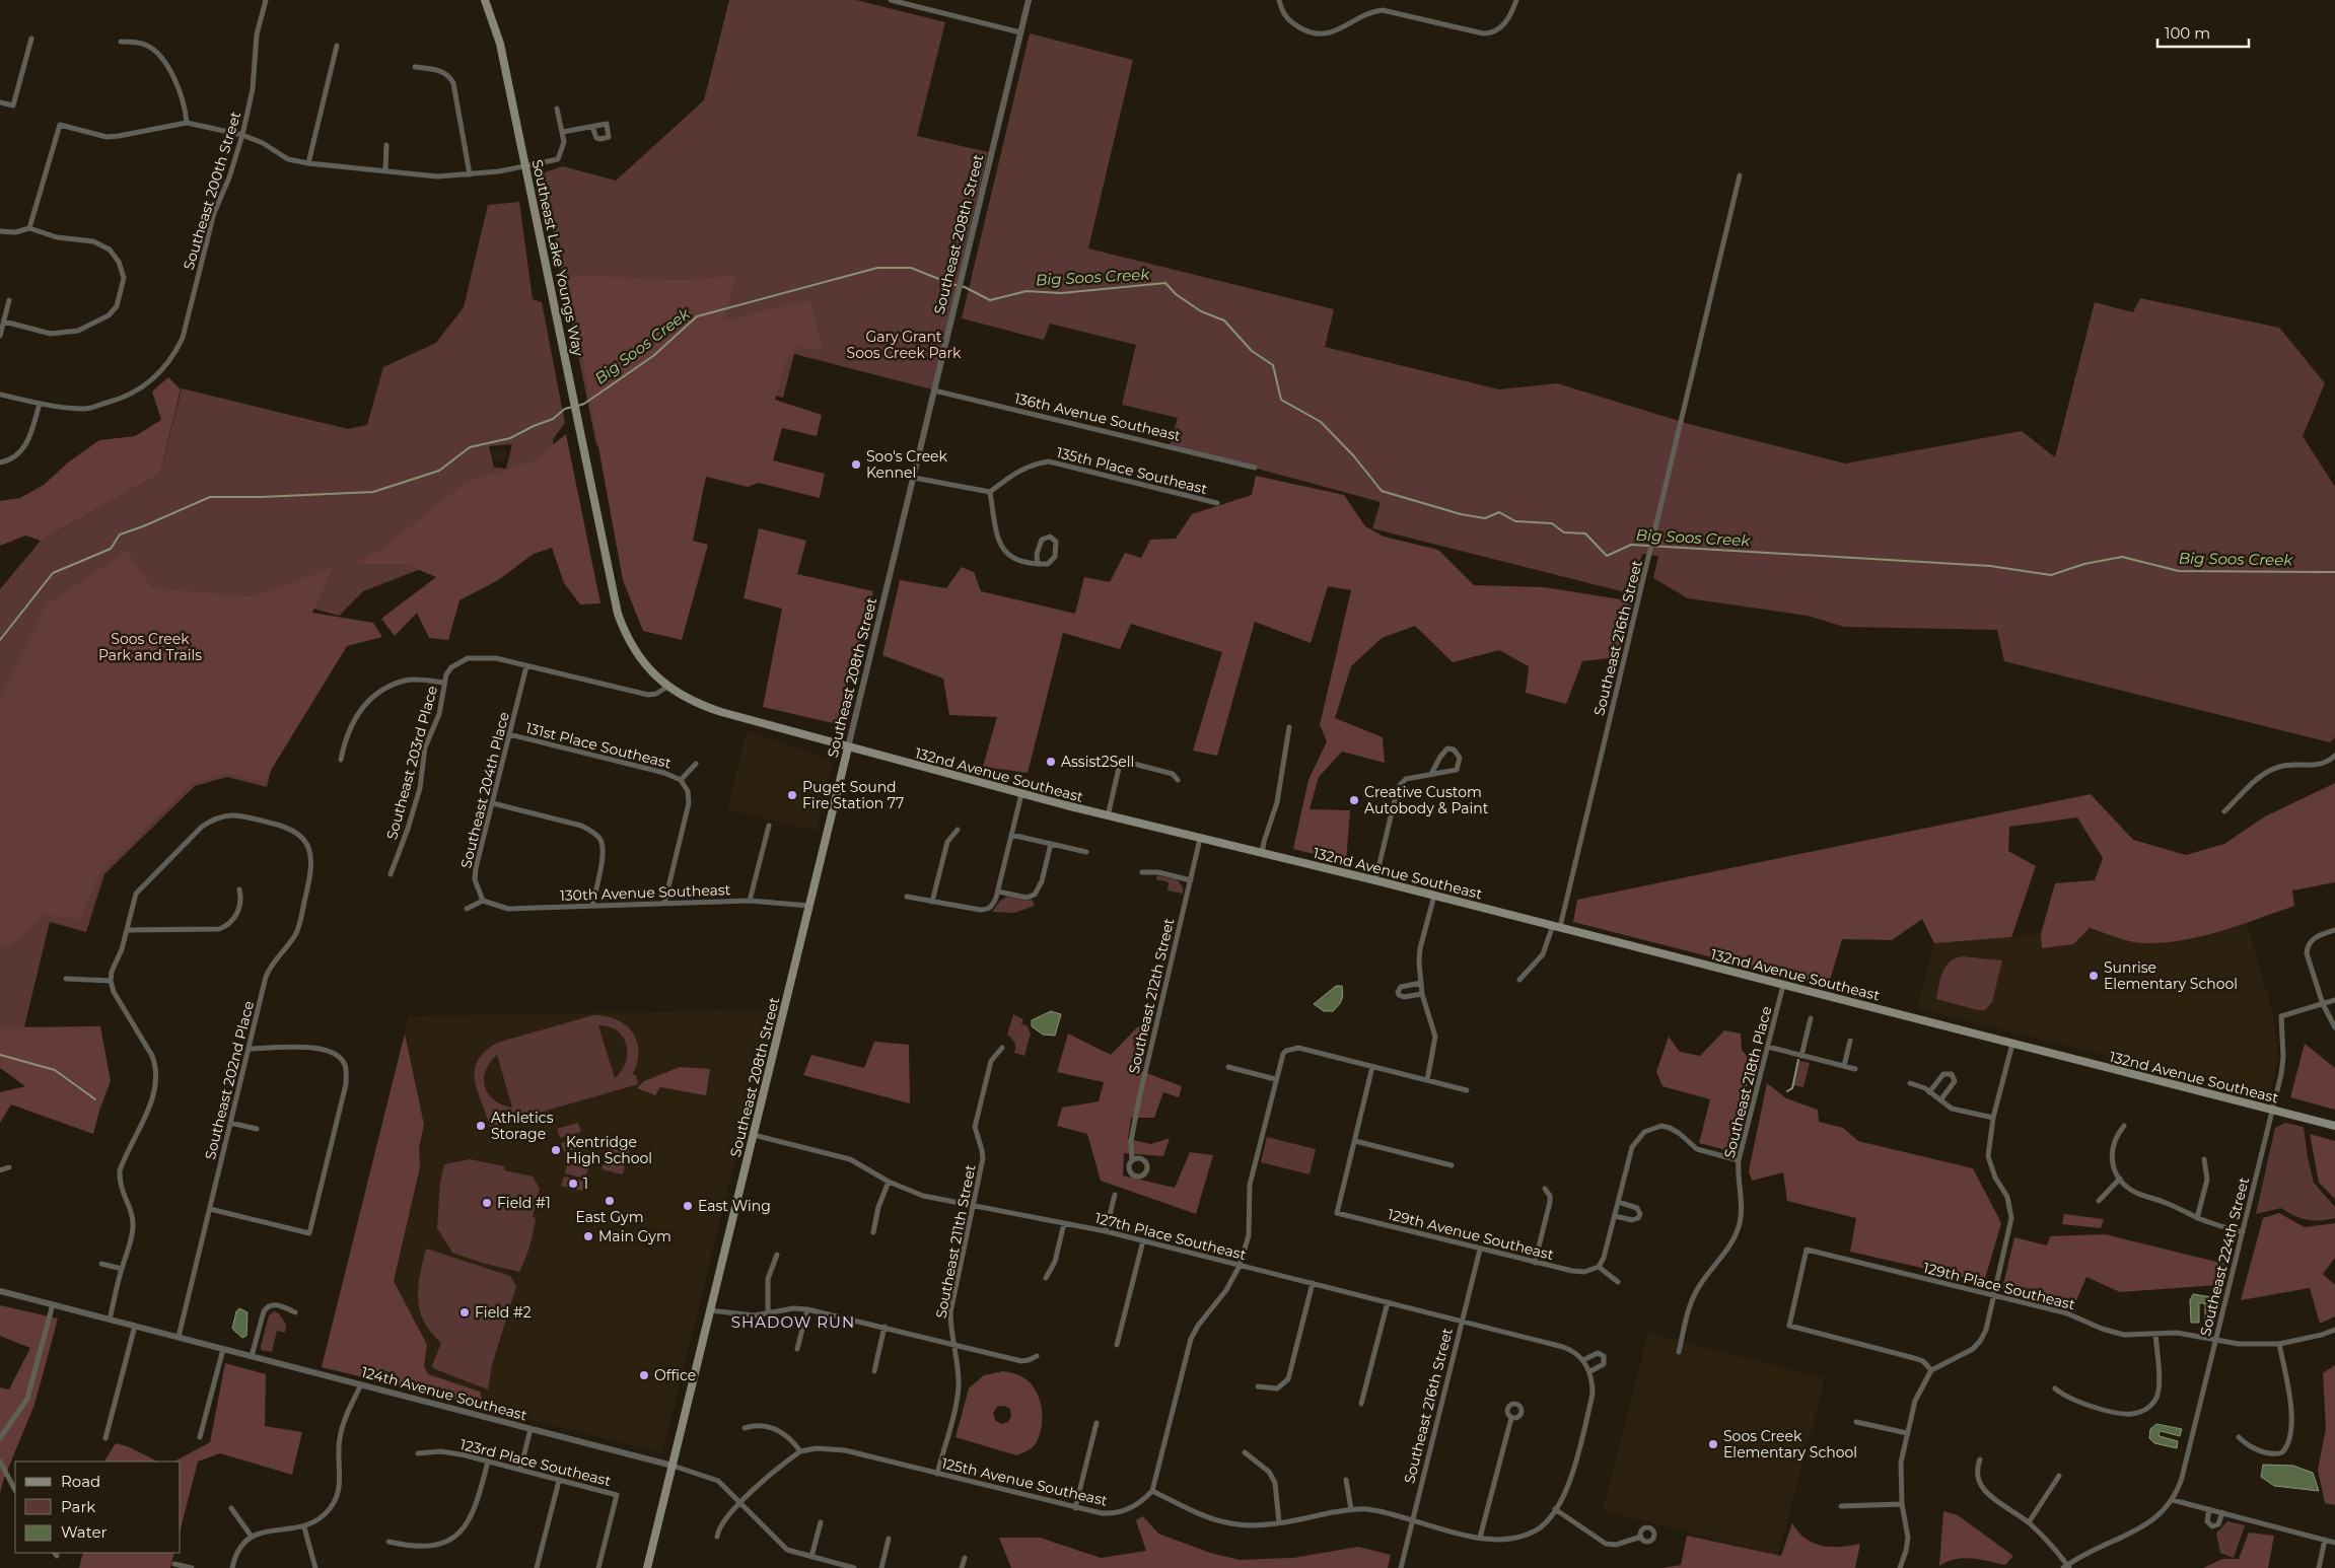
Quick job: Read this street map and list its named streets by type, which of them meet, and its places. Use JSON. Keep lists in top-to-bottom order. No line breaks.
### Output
{"streets":{"main road":["Southeast 208th Street","Southeast Lake Youngs Way","132nd Avenue Southeast"],"street":["Southeast 200th Street","136th Avenue Southeast","135th Place Southeast","Southeast 216th Street","131st Place Southeast","Southeast 203rd Place","Southeast 204th Place","130th Avenue Southeast","Southeast 212th Street","Southeast 202nd Place","Southeast 218th Place","129th Avenue Southeast","127th Place Southeast","Southeast 211th Street","Southeast 224th Street","129th Place Southeast","124th Avenue Southeast","123rd Place Southeast","125th Avenue Southeast"]},"crossings":[["Southeast 208th Street","136th Avenue Southeast"],["Southeast 208th Street","132nd Avenue Southeast"],["Southeast 208th Street","130th Avenue Southeast"],["Southeast 208th Street","127th Place Southeast"],["Southeast 208th Street","124th Avenue Southeast"],["Southeast Lake Youngs Way","132nd Avenue Southeast"],["Southeast 216th Street","132nd Avenue Southeast"],["Southeast 216th Street","129th Avenue Southeast"],["Southeast 216th Street","127th Place Southeast"],["131st Place Southeast","Southeast 204th Place"],["Southeast 203rd Place","Southeast 204th Place"],["132nd Avenue Southeast","Southeast 212th Street"],["132nd Avenue Southeast","Southeast 218th Place"],["132nd Avenue Southeast","Southeast 224th Street"],["Southeast 204th Place","130th Avenue Southeast"],["Southeast 202nd Place","124th Avenue Southeast"],["127th Place Southeast","Southeast 211th Street"],["Southeast 211th Street","125th Avenue Southeast"],["Southeast 224th Street","129th Place Southeast"]],"districts":["SHADOW RUN"],"water":["Big Soos Creek"],"parks":["Gary Grant Soos Creek Park","Soos Creek Park and Trails"],"places":["Soo's Creek Kennel","Assist2Sell","Puget Sound Fire Station 77","Creative Custom Autobody & Paint","Sunrise Elementary School","Athletics Storage","Kentridge High School","1","East Gym","Field #1","East Wing","Main Gym","Field #2","Office","Soos Creek Elementary School"],"legend":["Road","Park","Water"],"scale_bar":"100 m"}
